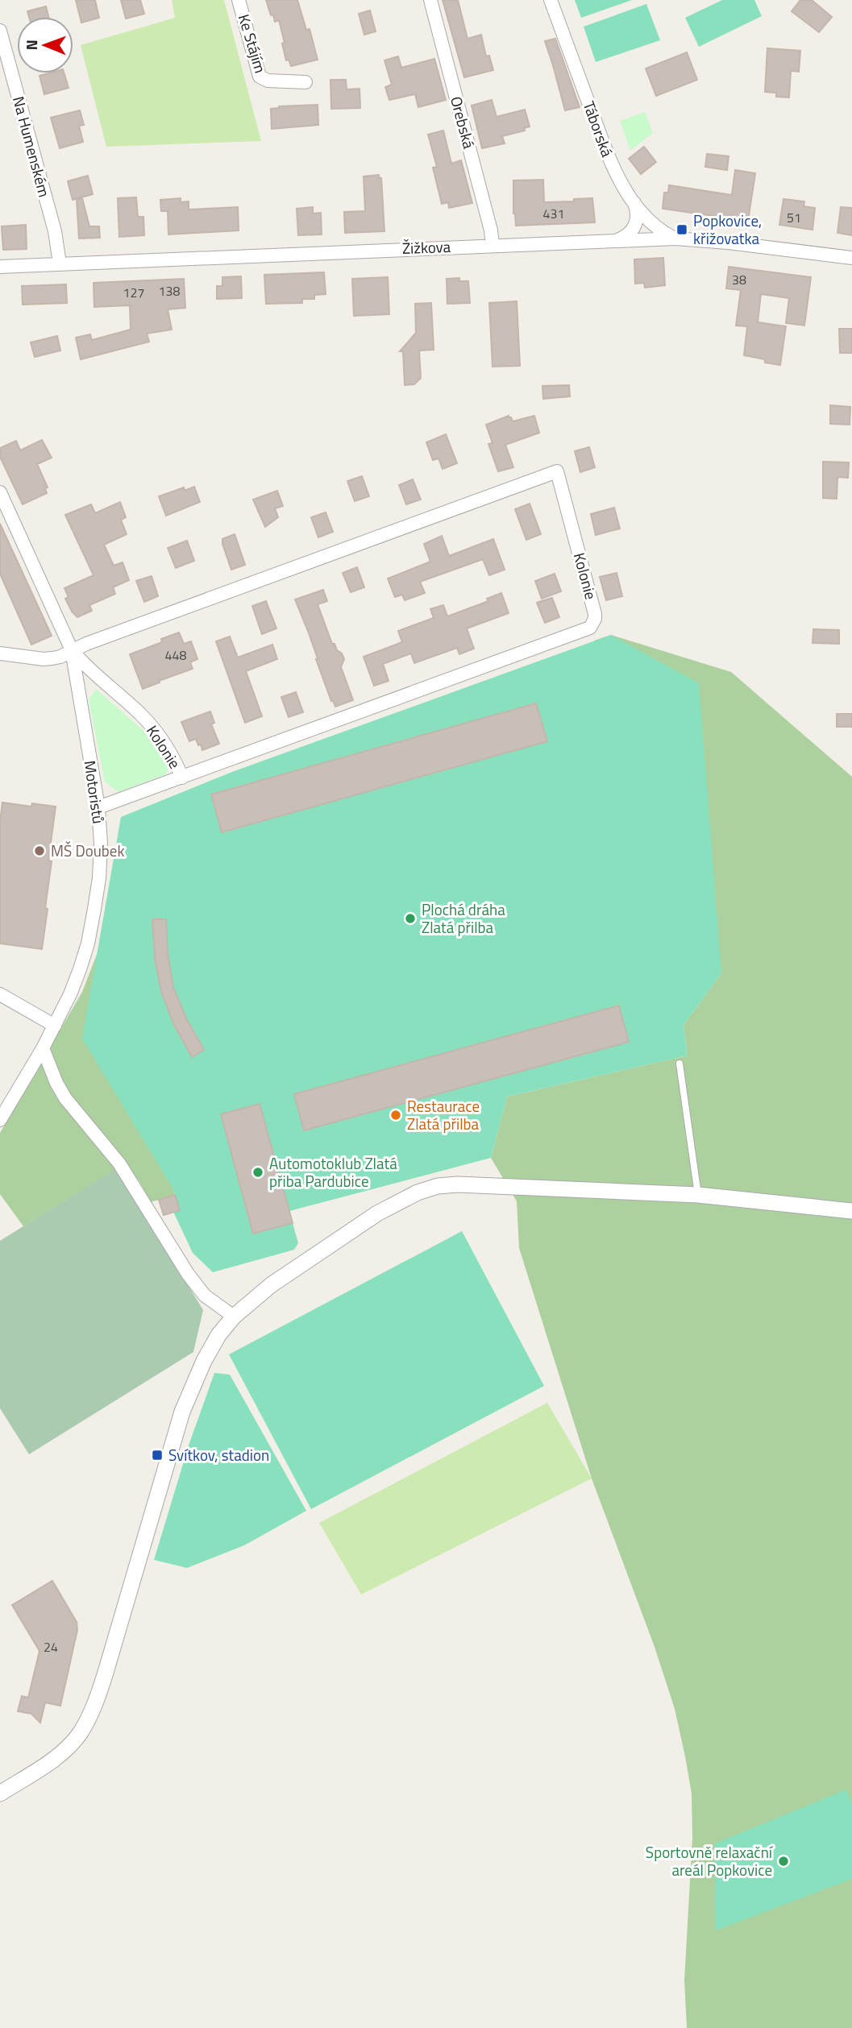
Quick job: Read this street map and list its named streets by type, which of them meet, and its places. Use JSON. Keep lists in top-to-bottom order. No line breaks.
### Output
{"streets":{"street":["Ke Stájím","Orebská","Táborská","Na Humenském","Žižkova","Kolonie","Motoristů"]},"crossings":[["Orebská","Žižkova"],["Táborská","Žižkova"],["Na Humenském","Žižkova"],["Kolonie","Motoristů"]],"places":{"transit":["Popkovice, křižovatka","Svítkov, stadion"],"other":["MŠ Doubek","Plochá dráha Zlatá přilba","Restaurace Zlatá přilba","Automotoklub Zlatá přiba Pardubice","Sportovně relaxační areál Popkovice"]},"house_numbers":["431","51","38","138","127","448","24"],"north":"left"}
